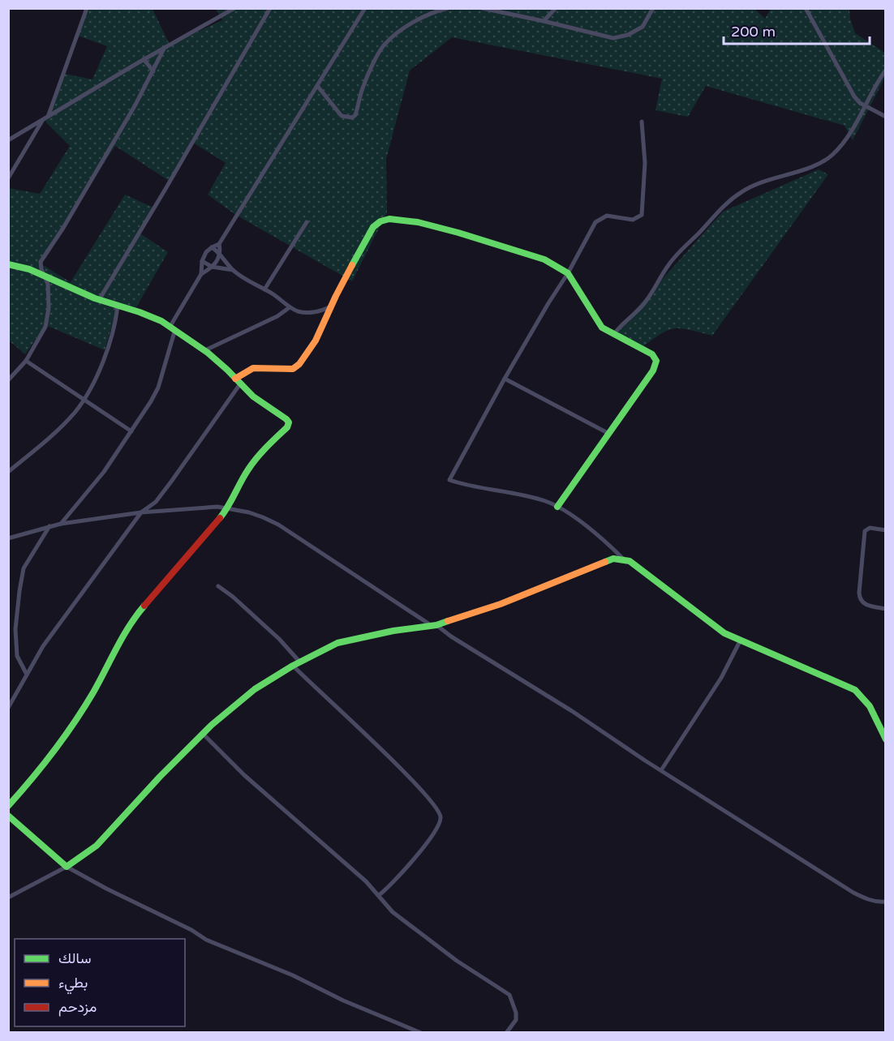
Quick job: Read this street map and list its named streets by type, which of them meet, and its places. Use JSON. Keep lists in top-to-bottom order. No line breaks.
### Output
{"legend":["سالك","بطيء","مزدحم"],"scale_bar":"200 m"}
